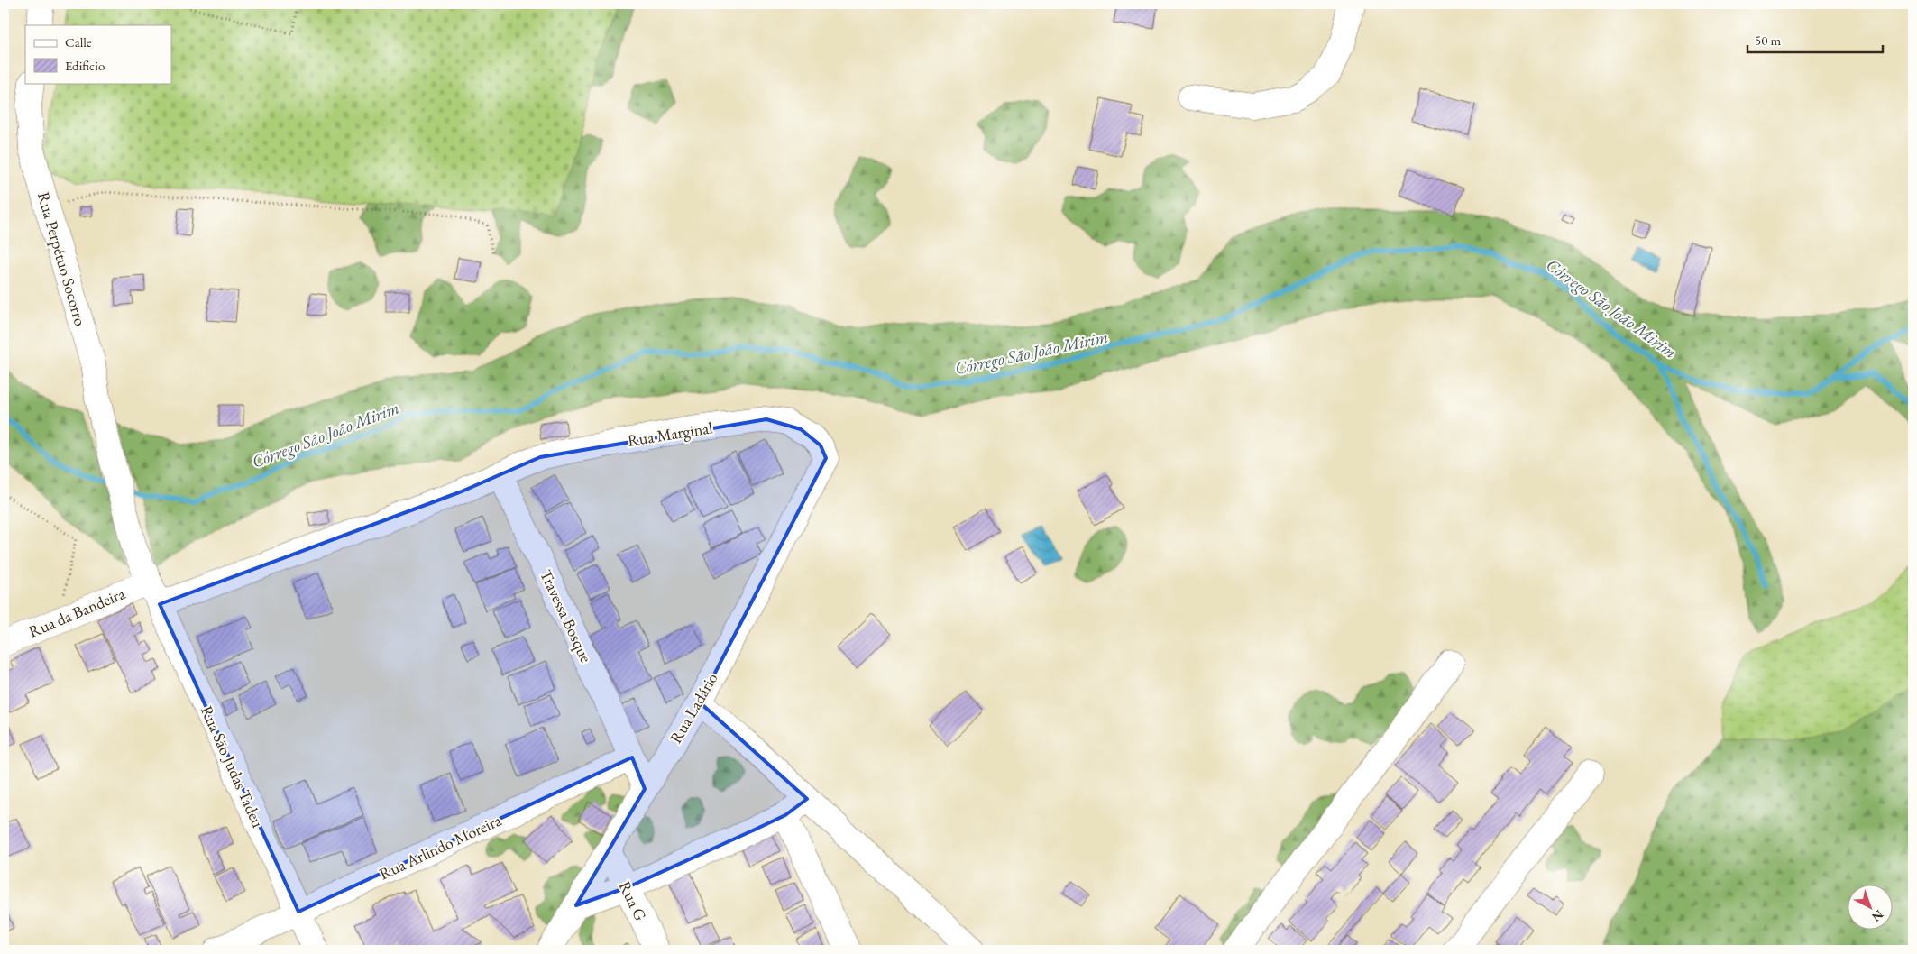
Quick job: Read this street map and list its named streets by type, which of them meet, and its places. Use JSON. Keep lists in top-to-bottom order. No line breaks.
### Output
{"streets":{"street":["Rua Perpétuo Socorro","Rua Marginal","Rua da Bandeira","Travessa Bosque","Rua Ladário","Rua São Judas Tadeu","Rua Arlindo Moreira","Rua G"]},"crossings":[["Rua Perpétuo Socorro","Rua São Judas Tadeu"],["Rua Marginal","Travessa Bosque"],["Rua Marginal","Rua Ladário"],["Rua Marginal","Rua São Judas Tadeu"],["Rua da Bandeira","Rua São Judas Tadeu"],["Travessa Bosque","Rua Arlindo Moreira"],["Rua Ladário","Rua G"],["Rua São Judas Tadeu","Rua Arlindo Moreira"]],"water":["Córrego São João Mirim"],"legend":["Calle","Edificio"],"scale_bar":"50 m","north":"bottom right"}
